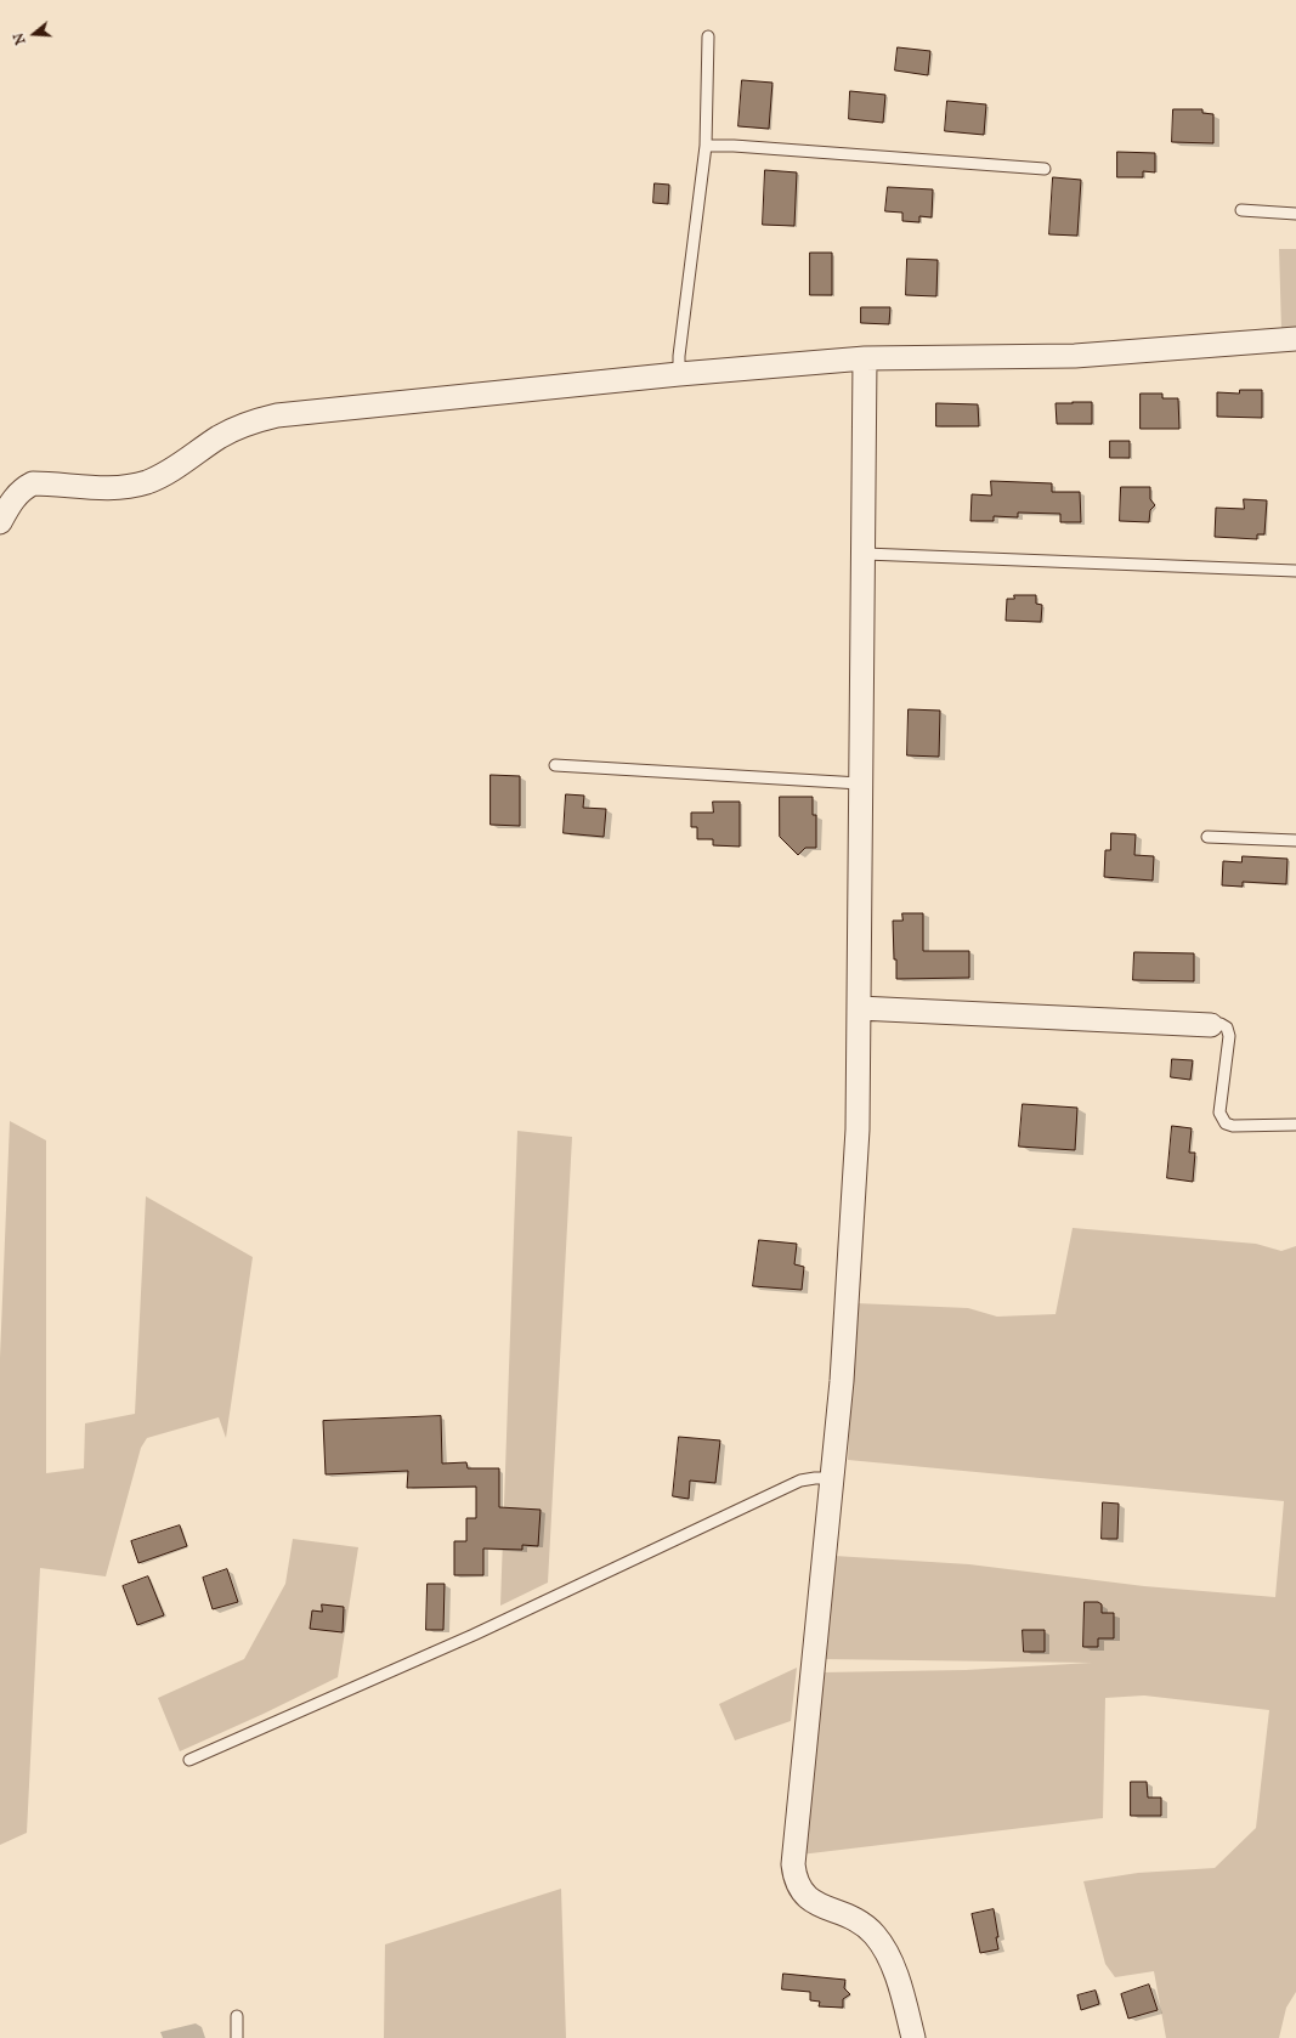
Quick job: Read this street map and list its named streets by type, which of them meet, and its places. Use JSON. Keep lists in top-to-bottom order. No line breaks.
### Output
{"north":"left"}
